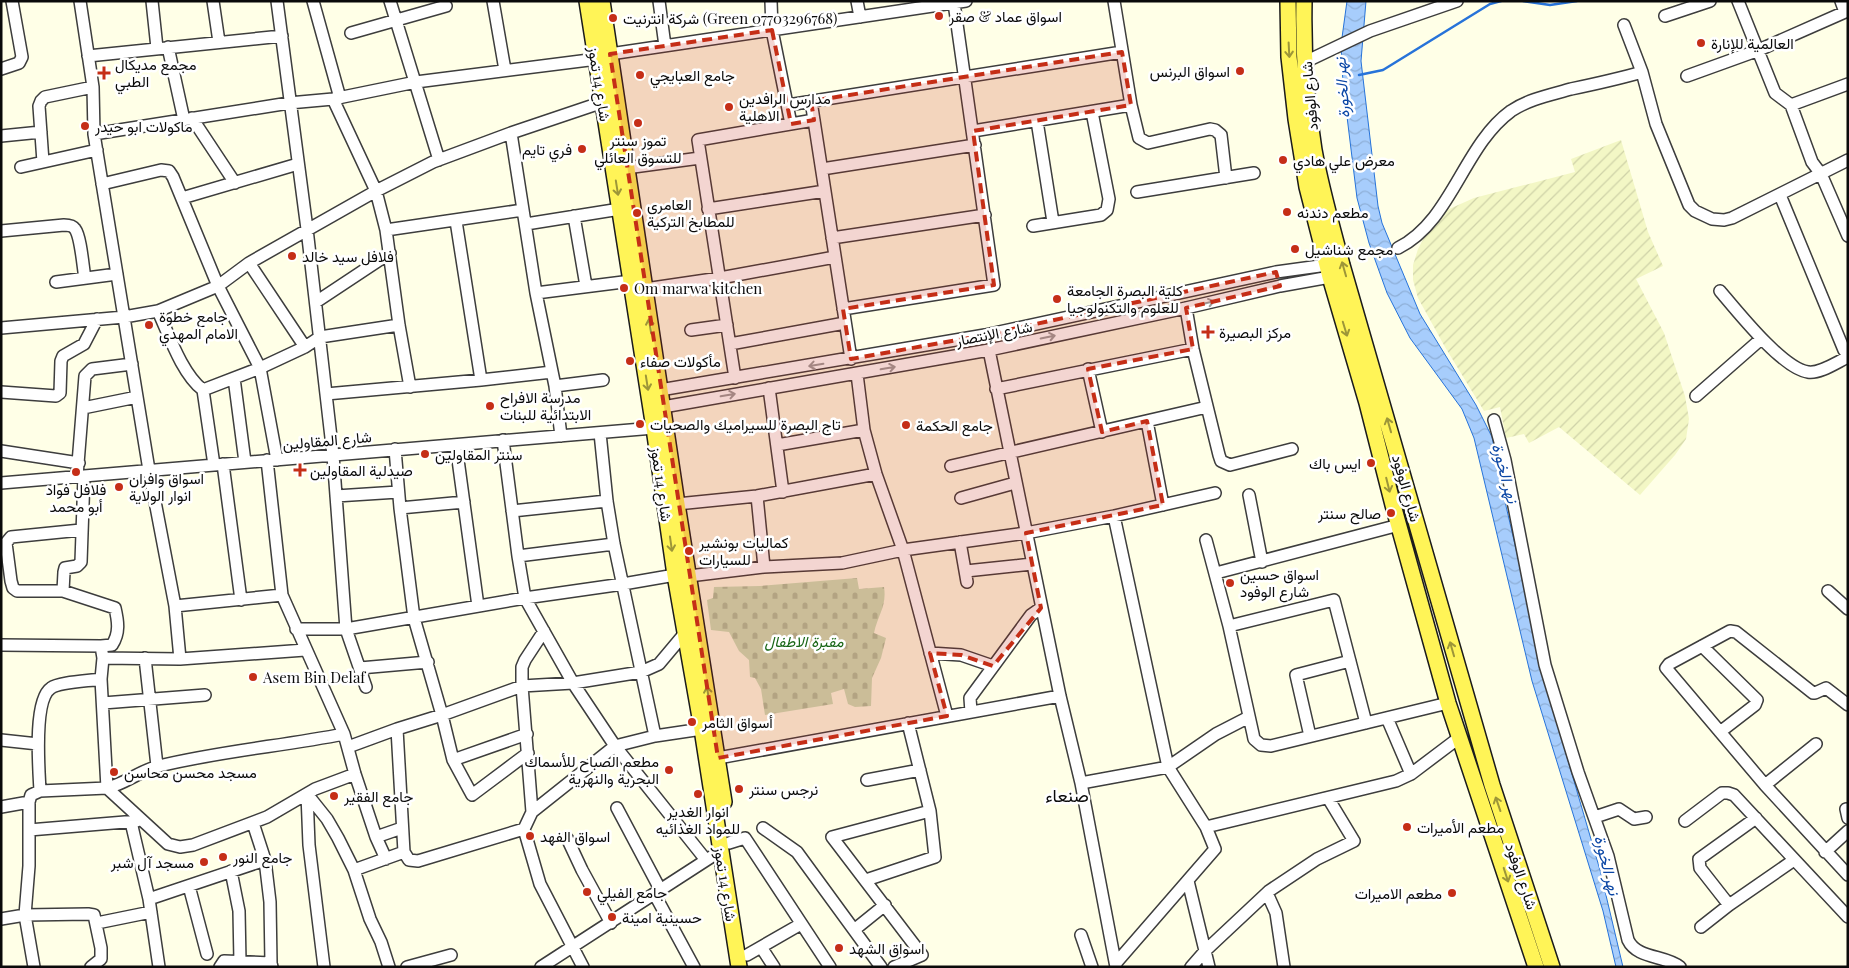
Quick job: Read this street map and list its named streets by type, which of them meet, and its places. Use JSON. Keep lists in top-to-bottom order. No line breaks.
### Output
{"streets":{"main road":["شارع 14 تموز","شارع الوفود"],"street":["شارع الإنتصار","شارع المقاولين"]},"crossings":[["شارع 14 تموز","شارع الإنتصار"],["شارع 14 تموز","شارع المقاولين"],["شارع الوفود","شارع الإنتصار"]],"districts":["صنعاء"],"water":["نهر الخورة"],"parks":["مقبرة الاطفال"],"places":{"other":["اسواق عماد & صقر","شركة انترنيت (Green 07703296768)","العالمية للإنارة","اسواق البرنس","جامع العبايجي","مدارس الرافدين اﻻهلية","تموز سنتر للتسوق العائلي","ماكولات ابو حيدر","فري تايم","معرض علي هادي","مطعم دندنه","العامري للمطابخ التركية","مجمع شناشيل","فلافل سيد خالد","Om marwa kitchen","كلية البصرة الجامعة للعلوم والتكنولوجيا","جامع خطوة الامام المهدي","مأكولات صفاء","مدرسة اﻻفراح اﻻبتدائية للبنات","تاج البصرة للسيراميك والصحيات","جامع الحكمة","سنتر المقاولين","ايس باك","فلافل فواد أبو محمد","اسواق وافران انوار الولاية","صالح سنتر","كماليات بونشير للسيارات","اسواق حسين شارع الوفود","Asem Bin Delaf","أسواق الثامر","مطعم الصباح للأسماك البحرية والنهرية","مسجد محسن محاسن","نرجس سنتر","انوار الغدير للمواد الغذائيه","جامع الفقير","مطعم الأميرات","اسواق الفهد","جامع النور","مسجد آل شبر","جامع الفيلي","مطعم الاميرات","حسينية امينة","اسواق الشهد"],"health":["مجمع مديكال الطبي","مركز البصيرة","صيدلية المقاولين"]}}
